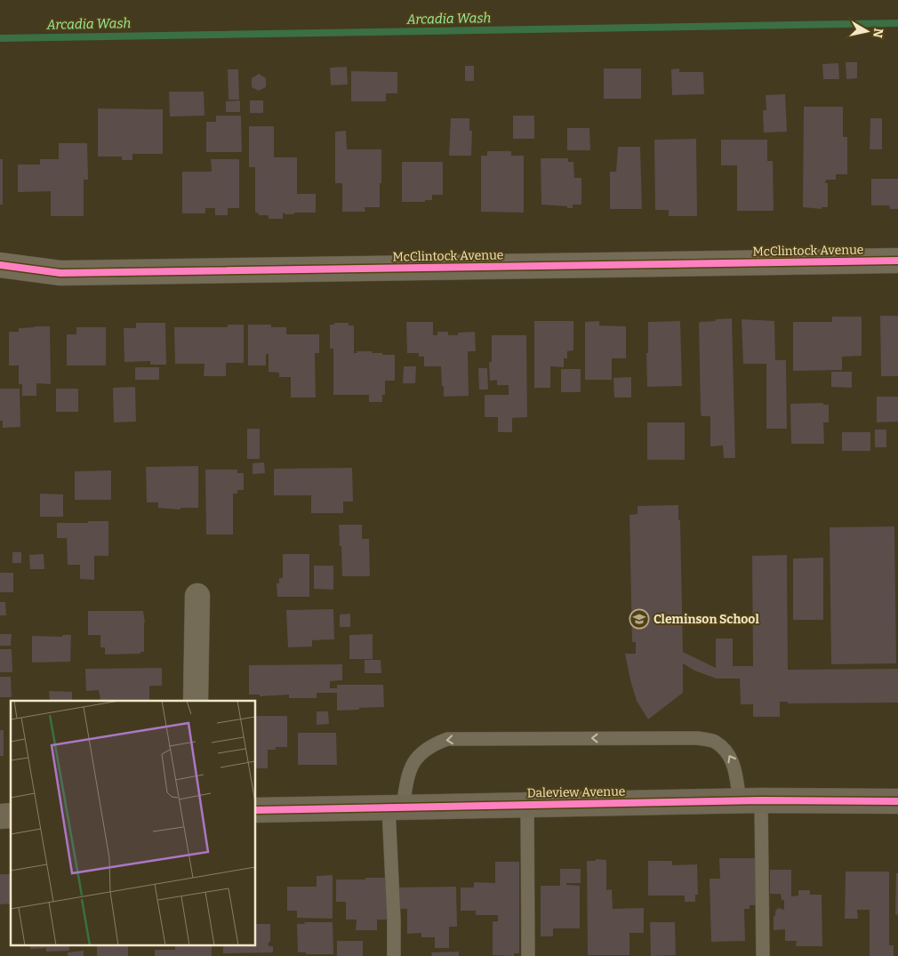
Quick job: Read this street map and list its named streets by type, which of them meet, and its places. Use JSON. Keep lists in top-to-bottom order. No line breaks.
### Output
{"streets":{"street":["McClintock Avenue","Daleview Avenue"]},"water":["Arcadia Wash"],"places":{"school or university":["Cleminson School"]},"north":"right"}
